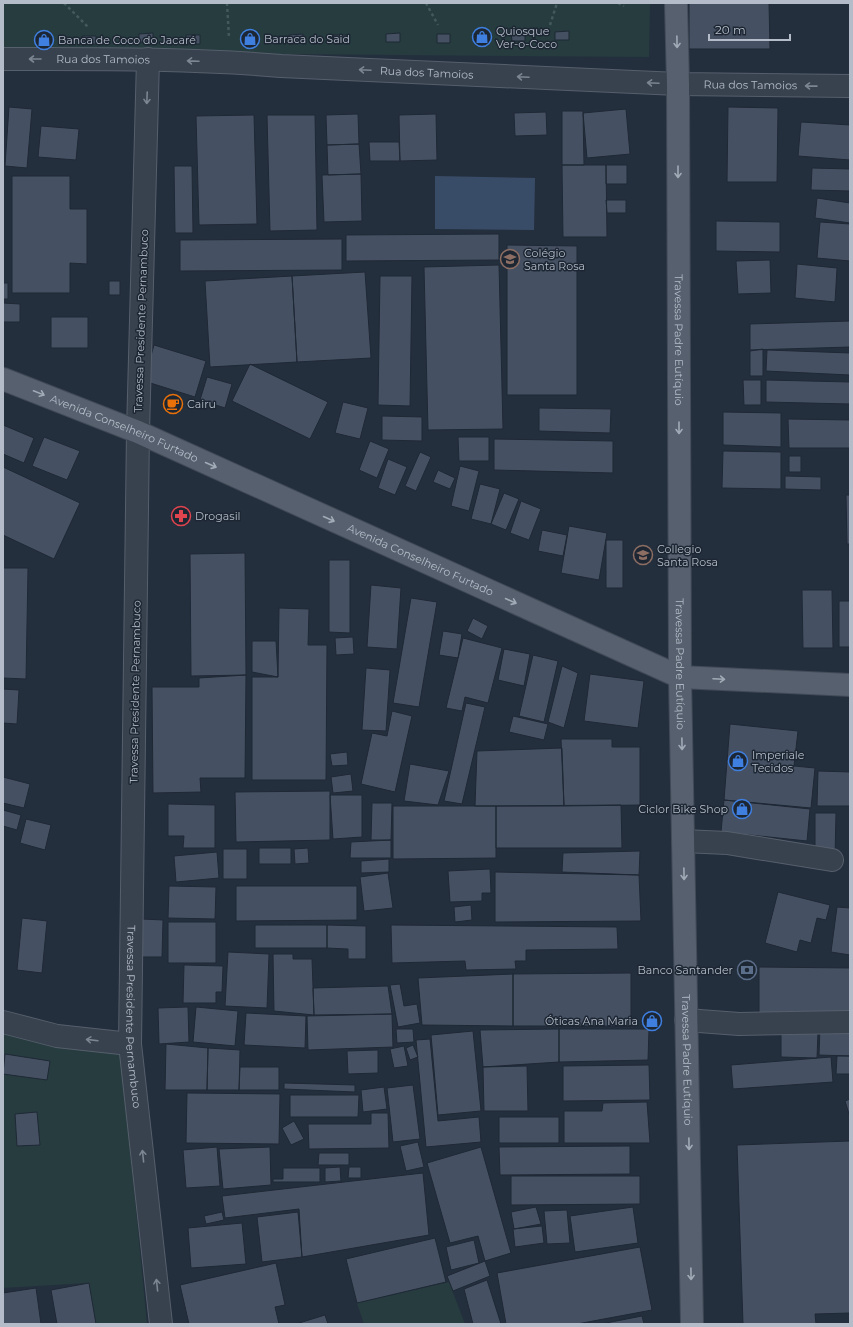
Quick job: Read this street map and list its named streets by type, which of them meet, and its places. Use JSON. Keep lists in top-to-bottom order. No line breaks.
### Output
{"streets":{"main road":["Travessa Padre Eutíquio","Avenida Conselheiro Furtado"],"street":["Rua dos Tamoios","Travessa Presidente Pernambuco"]},"crossings":[["Rua dos Tamoios","Travessa Presidente Pernambuco"],["Rua dos Tamoios","Travessa Padre Eutíquio"],["Travessa Presidente Pernambuco","Avenida Conselheiro Furtado"],["Travessa Padre Eutíquio","Avenida Conselheiro Furtado"]],"one_way":["Rua dos Tamoios","Travessa Padre Eutíquio","Avenida Conselheiro Furtado"],"places":{"shop":["Quiosque Ver-o-Coco","Barraca do Said","Banca de Coco do Jacaré","Imperiale Tecidos","Ciclor Bike Shop","Óticas Ana Maria"],"school or university":["Colégio Santa Rosa","Collegio Santa Rosa"],"cafe":["Cairu"],"pharmacy":["Drogasil"],"bank":["Banco Santander"]},"scale_bar":"20 m"}
